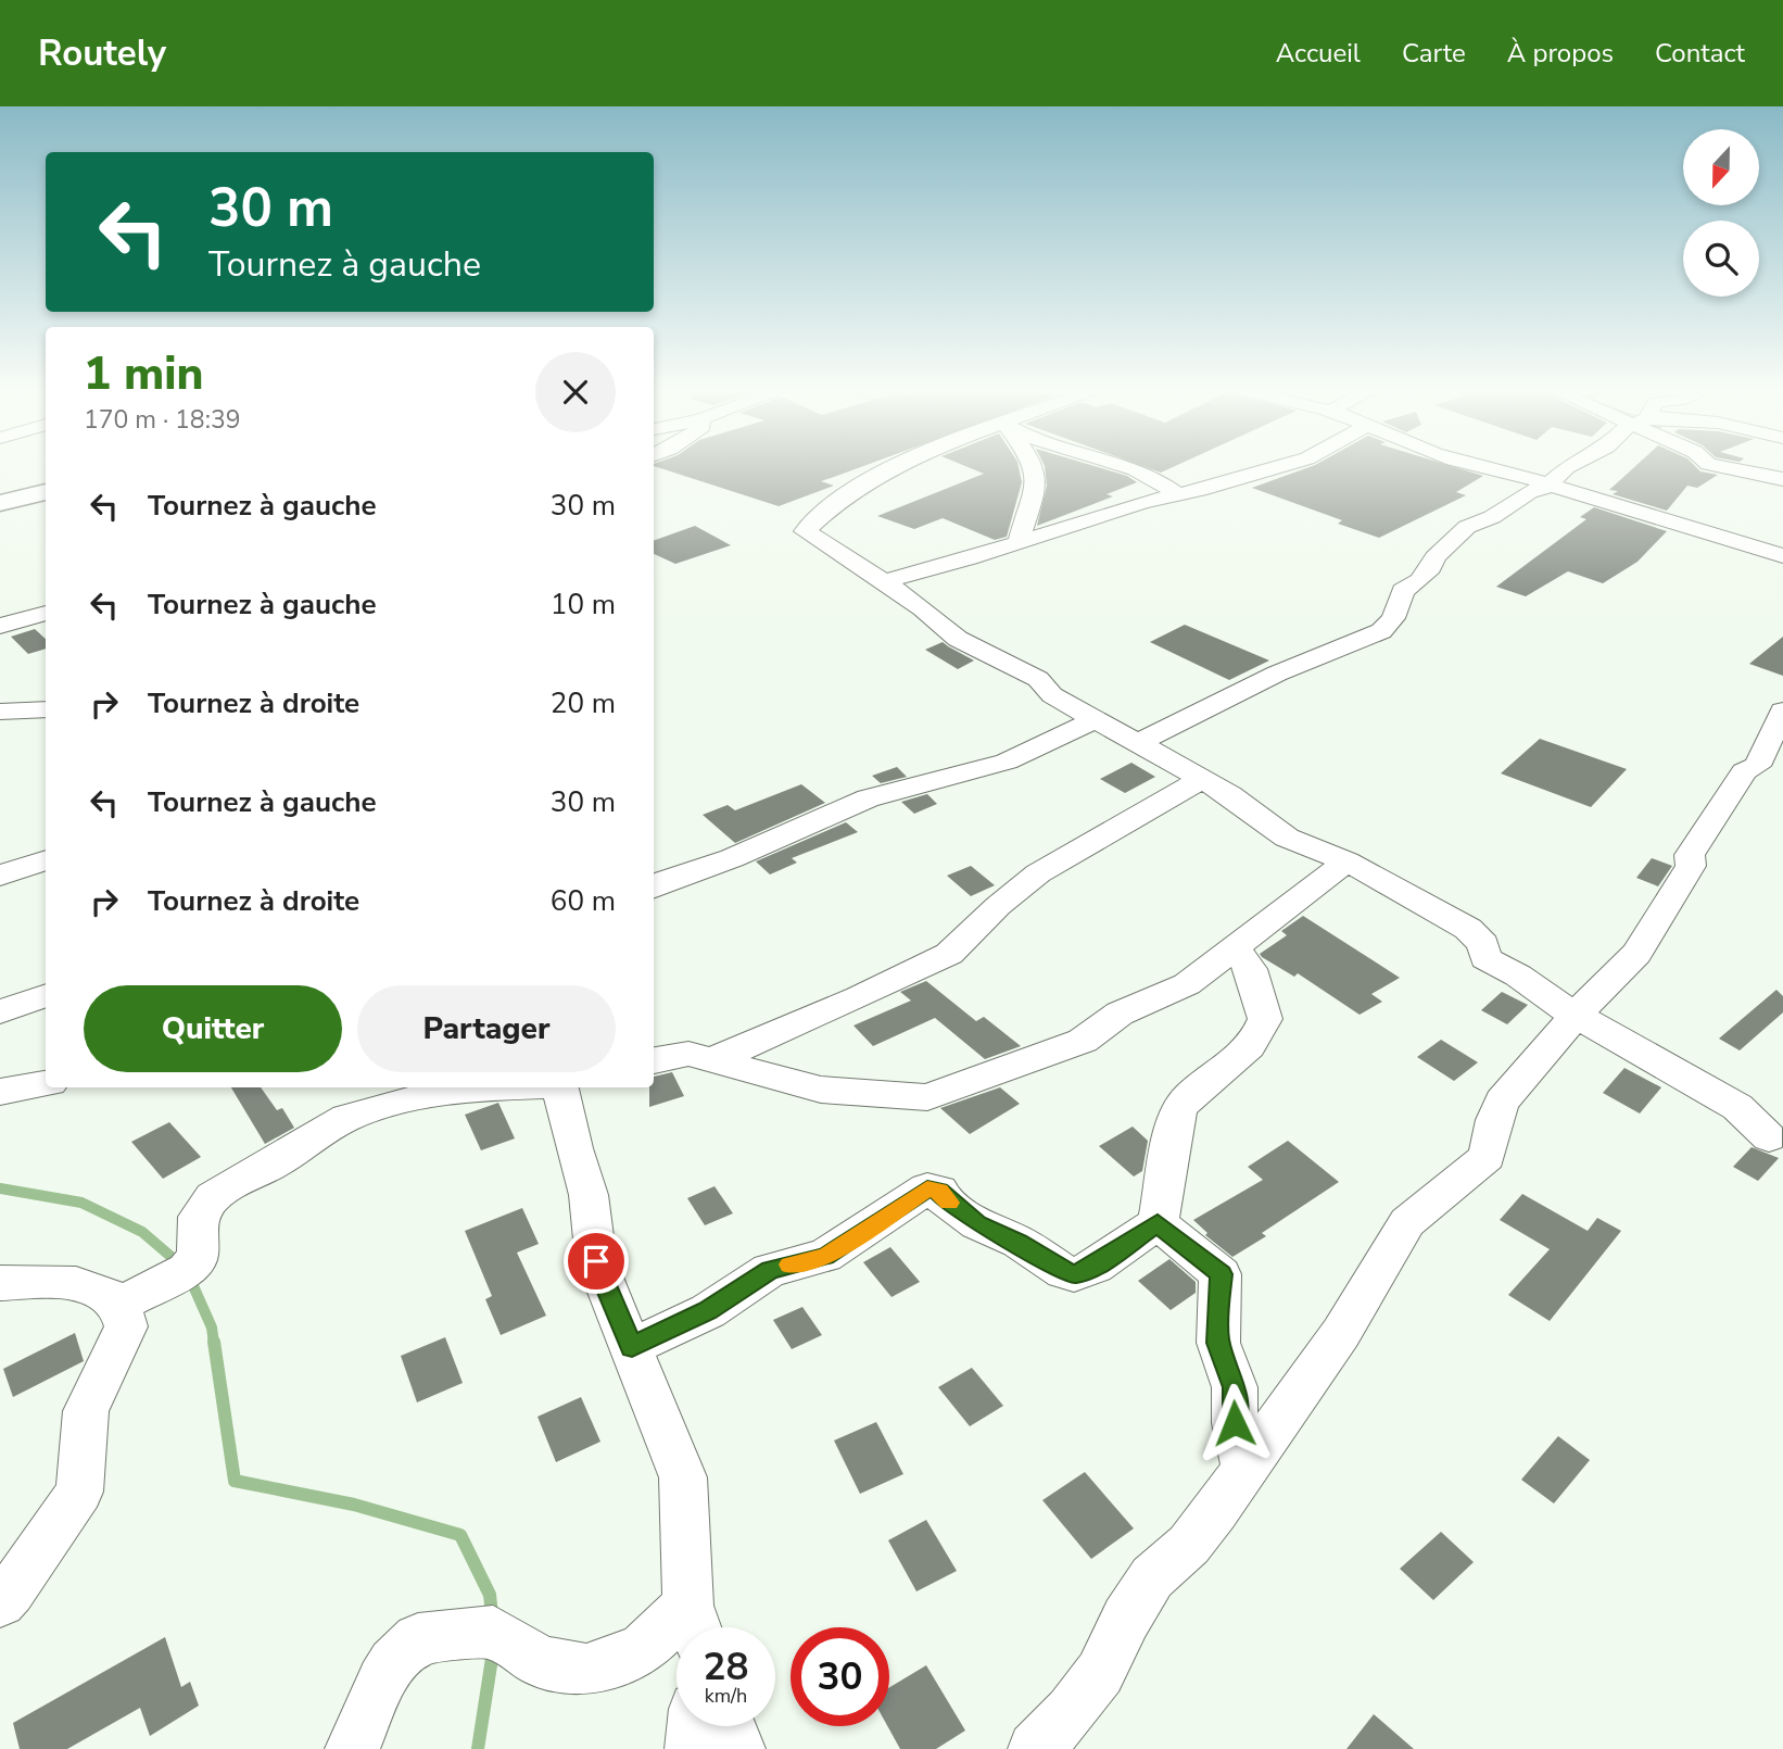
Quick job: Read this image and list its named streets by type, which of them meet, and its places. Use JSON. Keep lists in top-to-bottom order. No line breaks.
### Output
{"north":"bottom","page":{"header":"Routely","nav":["Accueil","Carte","À propos","Contact"],"turn":["30 m","Tournez à gauche"],"heading":["1 min","170 m · 18:39"],"list":[{"name":"Tournez à gauche","value":"30 m"},{"name":"Tournez à gauche","value":"10 m"},{"name":"Tournez à droite","value":"20 m"},{"name":"Tournez à gauche","value":"30 m"},{"name":"Tournez à droite","value":"60 m"}],"buttons":["Quitter","Partager"],"speed":"28 km/h","limit":"30"}}
